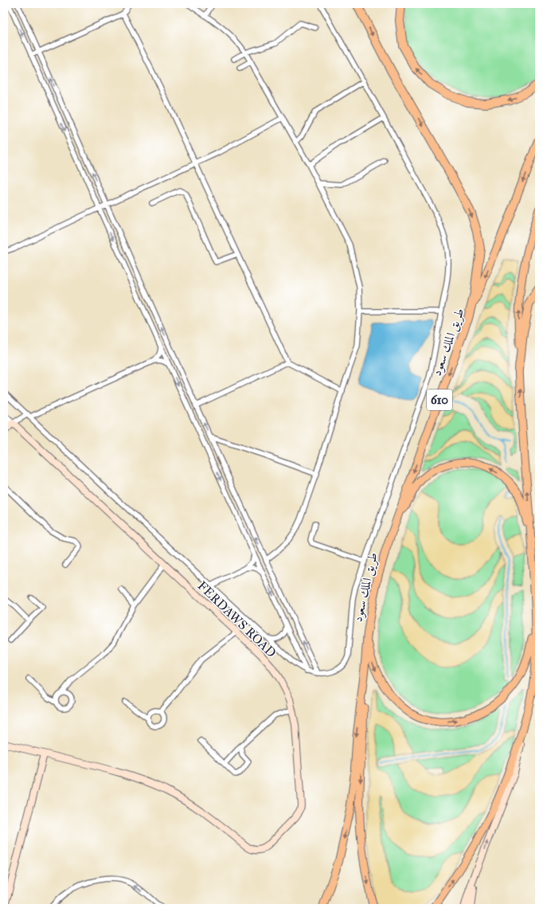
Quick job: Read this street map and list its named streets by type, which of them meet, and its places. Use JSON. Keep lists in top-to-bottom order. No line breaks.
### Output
{"streets":{"main road":["طريق الملك سعود","610"],"street":["FERDAWS ROAD"]}}
